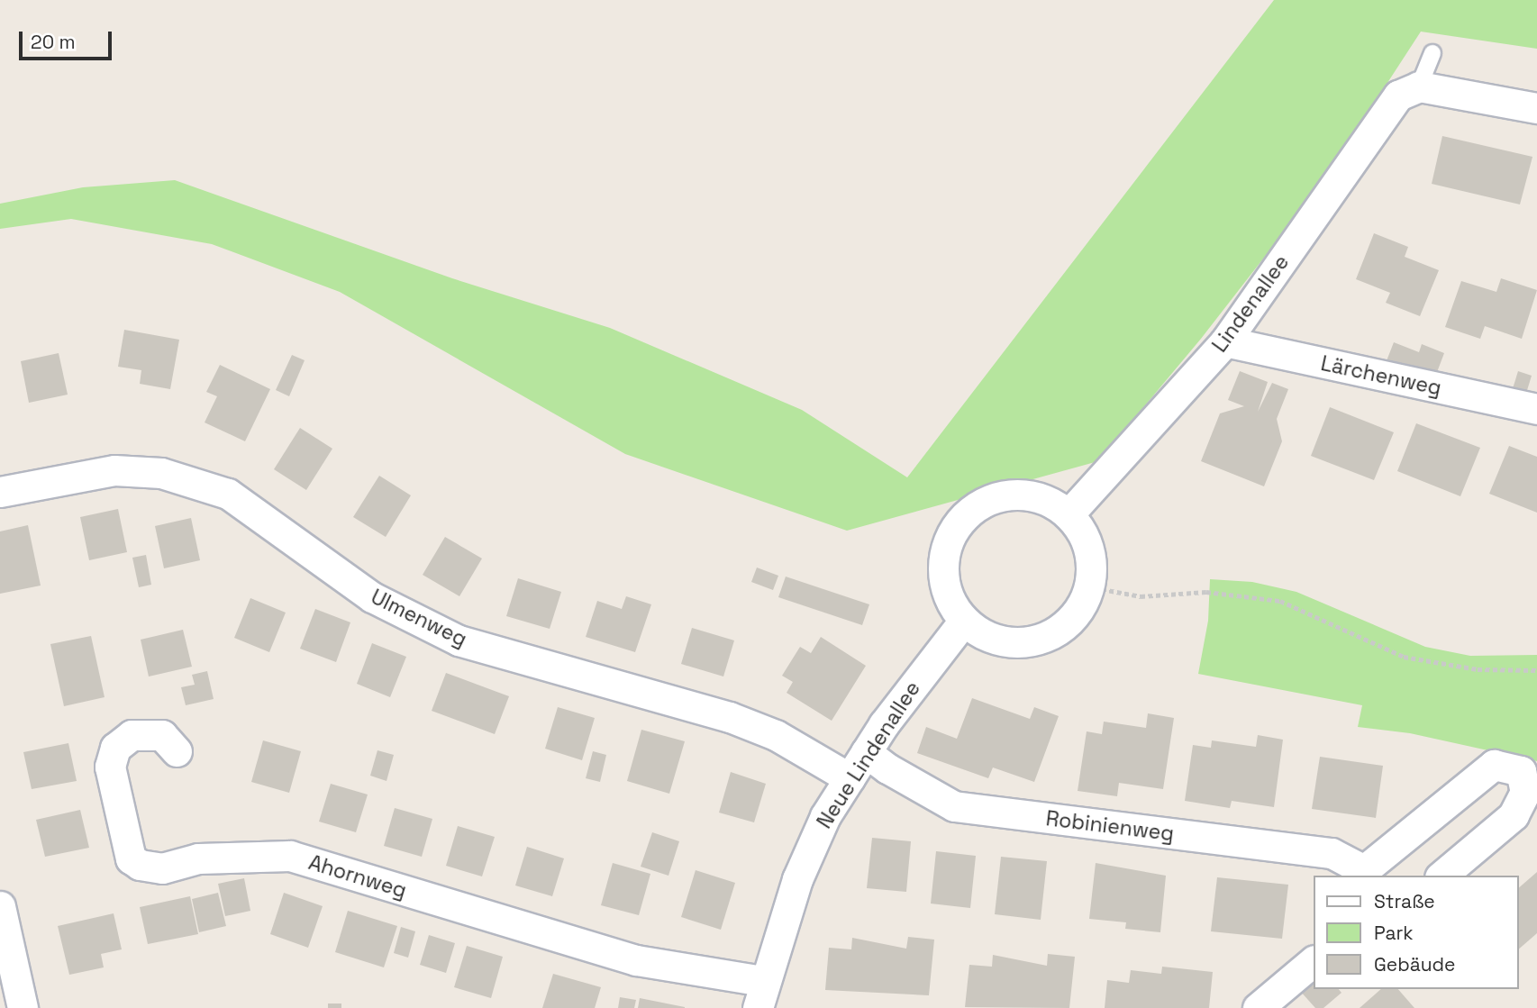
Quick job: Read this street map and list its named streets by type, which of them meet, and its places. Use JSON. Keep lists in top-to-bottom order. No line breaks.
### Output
{"streets":{"street":["Lindenallee","Lärchenweg","Ulmenweg","Neue Lindenallee","Robinienweg","Ahornweg"]},"crossings":[["Lindenallee","Lärchenweg"],["Lindenallee","Neue Lindenallee"],["Ulmenweg","Neue Lindenallee"],["Neue Lindenallee","Robinienweg"],["Neue Lindenallee","Ahornweg"]],"legend":["Straße","Park","Gebäude"],"scale_bar":"20 m"}
